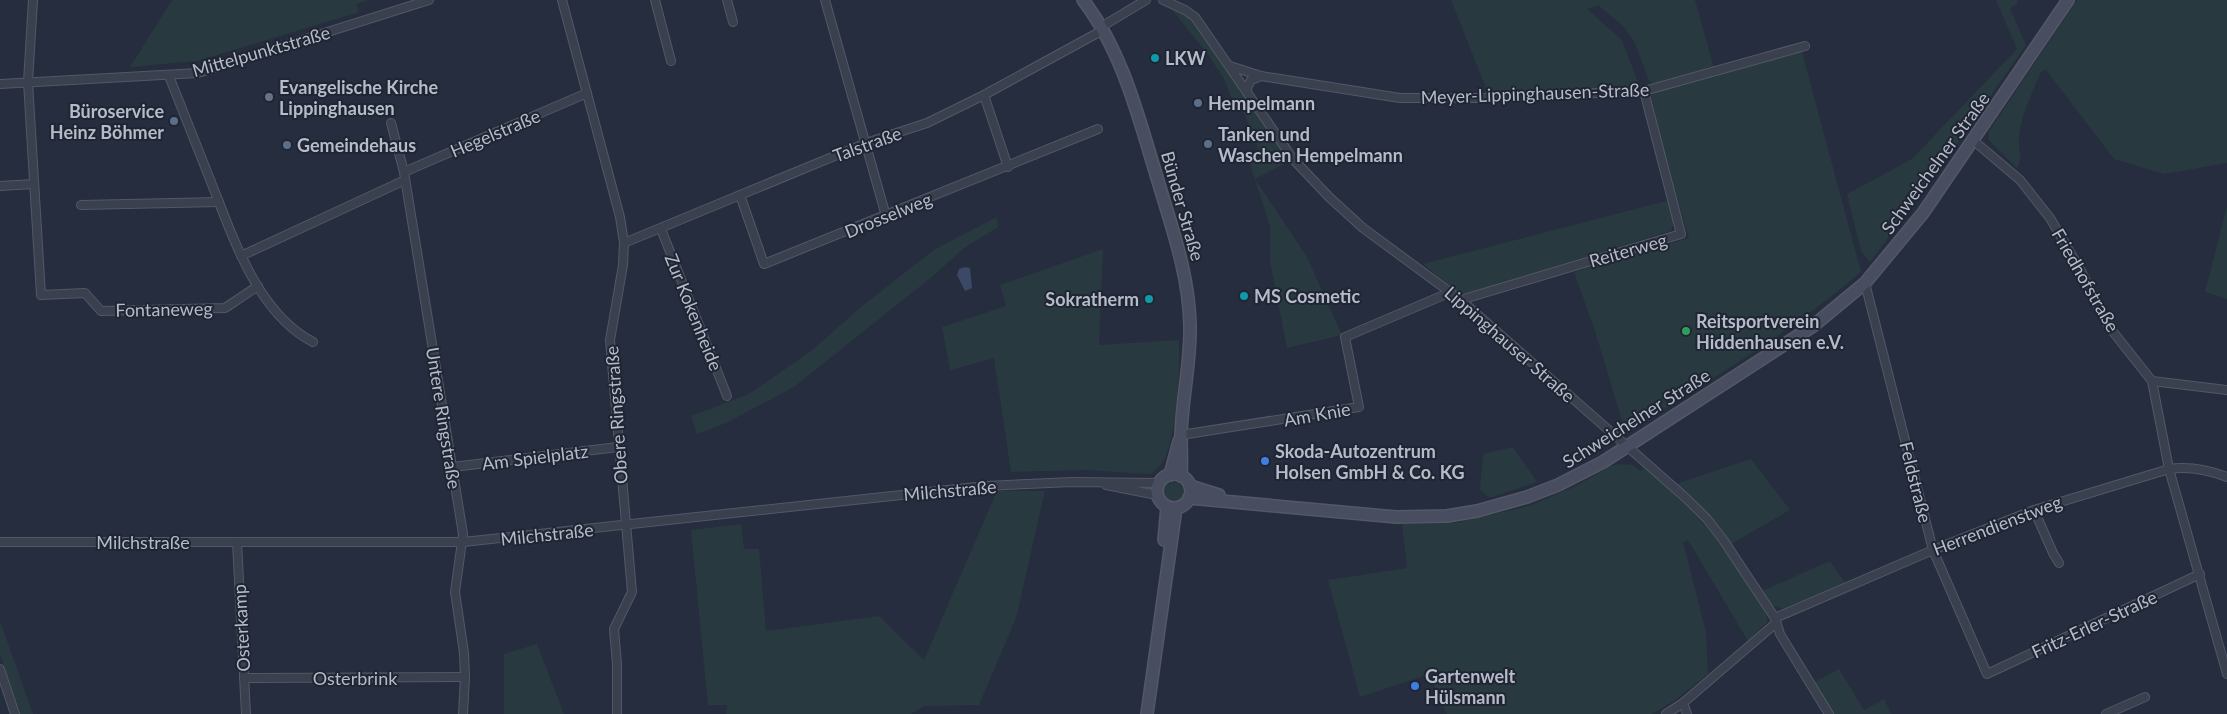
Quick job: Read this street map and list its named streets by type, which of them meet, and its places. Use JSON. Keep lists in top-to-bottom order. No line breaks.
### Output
{"streets":{"street":["Mittelpunktstraße","Meyer-Lippinghausen-Straße","Hegelstraße","Talstraße","Schweichelner Straße","Bünder Straße","Drosselweg","Reiterweg","Friedhofstraße","Fontaneweg","Zur Kokenheide","Lippinghauser Straße","Am Knie","Obere Ringstraße","Untere Ringstraße","Am Spielplatz","Feldstraße","Milchstraße","Herrendienstweg","Fritz-Erler-Straße","Osterkamp","Osterbrink"]},"crossings":[["Meyer-Lippinghausen-Straße","Reiterweg"],["Meyer-Lippinghausen-Straße","Lippinghauser Straße"],["Hegelstraße","Obere Ringstraße"],["Hegelstraße","Untere Ringstraße"],["Talstraße","Bünder Straße"],["Talstraße","Drosselweg"],["Talstraße","Zur Kokenheide"],["Talstraße","Obere Ringstraße"],["Schweichelner Straße","Bünder Straße"],["Schweichelner Straße","Friedhofstraße"],["Schweichelner Straße","Lippinghauser Straße"],["Schweichelner Straße","Feldstraße"],["Schweichelner Straße","Milchstraße"],["Bünder Straße","Am Knie"],["Bünder Straße","Milchstraße"],["Reiterweg","Lippinghauser Straße"],["Friedhofstraße","Herrendienstweg"],["Friedhofstraße","Fritz-Erler-Straße"],["Lippinghauser Straße","Am Knie"],["Lippinghauser Straße","Herrendienstweg"],["Obere Ringstraße","Am Spielplatz"],["Obere Ringstraße","Milchstraße"],["Untere Ringstraße","Am Spielplatz"],["Untere Ringstraße","Milchstraße"],["Untere Ringstraße","Osterbrink"],["Feldstraße","Herrendienstweg"],["Feldstraße","Fritz-Erler-Straße"],["Milchstraße","Osterkamp"],["Osterkamp","Osterbrink"]],"places":["LKW","Evangelische Kirche Lippinghausen","Hempelmann","Büroservice Heinz Böhmer","Tanken und Waschen Hempelmann","Gemeindehaus","MS Cosmetic","Sokratherm","Reitsportverein Hiddenhausen e.V.","Skoda-Autozentrum Holsen GmbH & Co. KG","Gartenwelt Hülsmann"]}
